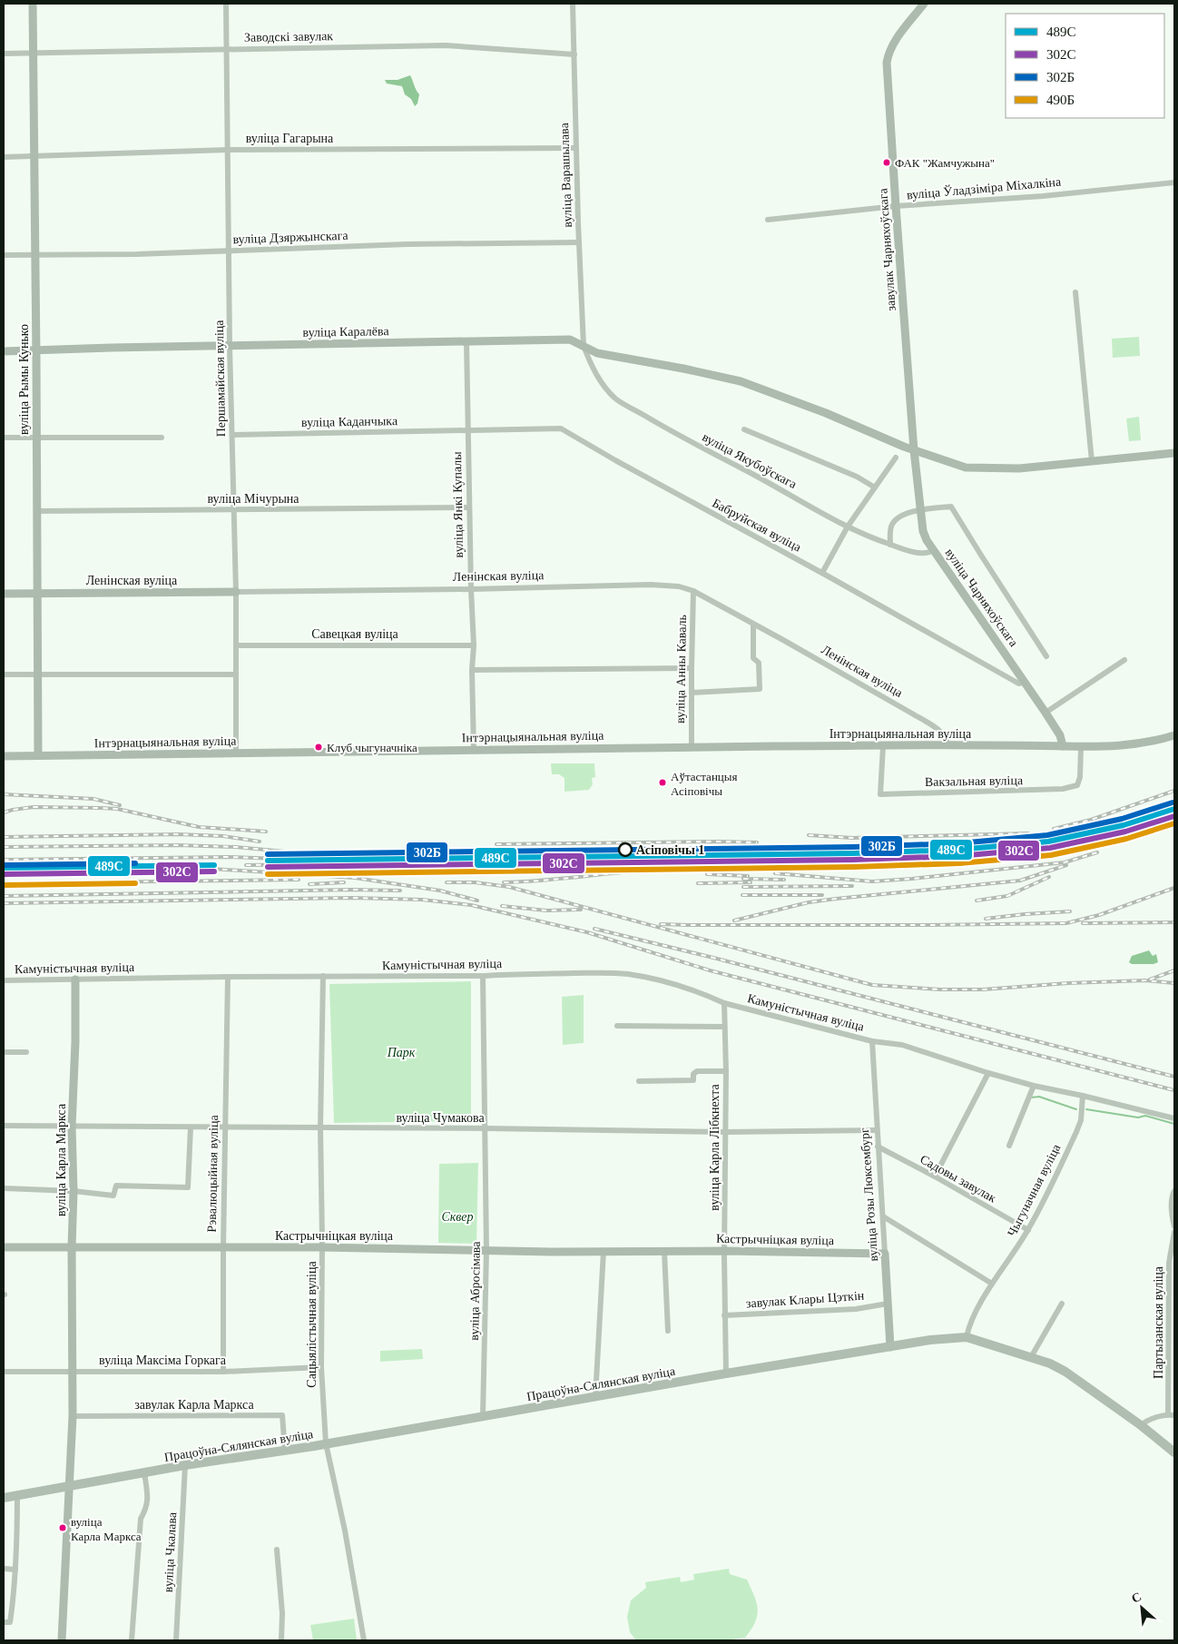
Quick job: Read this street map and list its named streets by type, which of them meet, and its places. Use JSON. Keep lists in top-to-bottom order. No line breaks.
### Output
{"streets":{"main road":["Працоўна-Сялянская вуліца"],"street":["Заводскі завулак","вуліца Гагарына","вуліца Варашылава","вуліца Ўладзіміра Міхалкіна","вуліца Дзяржынскага","завулак Чарняхоўскага","вуліца Каралёва","Першамайская вуліца","вуліца Рымы Кунько","вуліца Каданчыка","вуліца Якубоўскага","вуліца Мічурына","вуліца Янкі Купалы","Бабруйская вуліца","Ленінская вуліца","вуліца Чарняхоўскага","Савецкая вуліца","вуліца Анны Каваль","Інтэрнацыянальная вуліца","Вакзальная вуліца","Камуністычная вуліца","вуліца Чумакова","вуліца Карла Лібкнехта","вуліца Карла Маркса","Рэвалюцыйная вуліца","Садовы завулак","Чыгуначная вуліца","вуліца Розы Люксембург","Кастрычніцкая вуліца","вуліца Абросімава","завулак Клары Цэткін","Партызанская вуліца","Сацыялістычная вуліца","вуліца Максіма Горкага","завулак Карла Маркса","вуліца Чкалава"]},"crossings":[["Заводскі завулак","вуліца Варашылава"],["Заводскі завулак","Першамайская вуліца"],["Заводскі завулак","вуліца Рымы Кунько"],["вуліца Гагарына","вуліца Варашылава"],["вуліца Гагарына","Першамайская вуліца"],["вуліца Гагарына","вуліца Рымы Кунько"],["вуліца Варашылава","вуліца Дзяржынскага"],["вуліца Варашылава","вуліца Каралёва"],["вуліца Варашылава","вуліца Якубоўскага"],["вуліца Ўладзіміра Міхалкіна","завулак Чарняхоўскага"],["вуліца Дзяржынскага","Першамайская вуліца"],["вуліца Дзяржынскага","вуліца Рымы Кунько"],["завулак Чарняхоўскага","вуліца Каралёва"],["завулак Чарняхоўскага","вуліца Чарняхоўскага"],["вуліца Каралёва","Першамайская вуліца"],["вуліца Каралёва","вуліца Рымы Кунько"],["вуліца Каралёва","вуліца Якубоўскага"],["вуліца Каралёва","вуліца Янкі Купалы"],["вуліца Каралёва","вуліца Чарняхоўскага"],["Першамайская вуліца","вуліца Каданчыка"],["Першамайская вуліца","вуліца Мічурына"],["Першамайская вуліца","Ленінская вуліца"],["Першамайская вуліца","Савецкая вуліца"],["Першамайская вуліца","Інтэрнацыянальная вуліца"],["вуліца Рымы Кунько","вуліца Мічурына"],["вуліца Рымы Кунько","Ленінская вуліца"],["вуліца Рымы Кунько","Інтэрнацыянальная вуліца"],["вуліца Каданчыка","вуліца Янкі Купалы"],["вуліца Каданчыка","Бабруйская вуліца"],["вуліца Якубоўскага","вуліца Чарняхоўскага"],["вуліца Мічурына","вуліца Янкі Купалы"],["вуліца Янкі Купалы","Бабруйская вуліца"],["вуліца Янкі Купалы","Ленінская вуліца"],["вуліца Янкі Купалы","Савецкая вуліца"],["вуліца Янкі Купалы","Інтэрнацыянальная вуліца"],["Бабруйская вуліца","вуліца Чарняхоўскага"],["Ленінская вуліца","вуліца Анны Каваль"],["Ленінская вуліца","Інтэрнацыянальная вуліца"],["вуліца Чарняхоўскага","Інтэрнацыянальная вуліца"],["вуліца Анны Каваль","Інтэрнацыянальная вуліца"],["Інтэрнацыянальная вуліца","Вакзальная вуліца"],["Камуністычная вуліца","вуліца Карла Лібкнехта"],["Камуністычная вуліца","вуліца Карла Маркса"],["Камуністычная вуліца","Рэвалюцыйная вуліца"],["Камуністычная вуліца","Чыгуначная вуліца"],["Камуністычная вуліца","вуліца Розы Люксембург"],["Камуністычная вуліца","вуліца Абросімава"],["Камуністычная вуліца","Сацыялістычная вуліца"],["вуліца Чумакова","вуліца Карла Лібкнехта"],["вуліца Чумакова","вуліца Карла Маркса"],["вуліца Чумакова","Рэвалюцыйная вуліца"],["вуліца Чумакова","вуліца Розы Люксембург"],["вуліца Чумакова","вуліца Абросімава"],["вуліца Чумакова","Сацыялістычная вуліца"],["вуліца Карла Лібкнехта","Кастрычніцкая вуліца"],["вуліца Карла Лібкнехта","завулак Клары Цэткін"],["вуліца Карла Лібкнехта","Працоўна-Сялянская вуліца"],["вуліца Карла Маркса","Кастрычніцкая вуліца"],["вуліца Карла Маркса","вуліца Максіма Горкага"],["вуліца Карла Маркса","Працоўна-Сялянская вуліца"],["вуліца Карла Маркса","завулак Карла Маркса"],["Рэвалюцыйная вуліца","Кастрычніцкая вуліца"],["Рэвалюцыйная вуліца","вуліца Максіма Горкага"],["Садовы завулак","Чыгуначная вуліца"],["Садовы завулак","вуліца Розы Люксембург"],["Чыгуначная вуліца","Працоўна-Сялянская вуліца"],["вуліца Розы Люксембург","Кастрычніцкая вуліца"],["вуліца Розы Люксембург","завулак Клары Цэткін"],["вуліца Розы Люксембург","Працоўна-Сялянская вуліца"],["Кастрычніцкая вуліца","вуліца Абросімава"],["Кастрычніцкая вуліца","Сацыялістычная вуліца"],["вуліца Абросімава","Працоўна-Сялянская вуліца"],["Сацыялістычная вуліца","вуліца Максіма Горкага"],["Сацыялістычная вуліца","Працоўна-Сялянская вуліца"],["Працоўна-Сялянская вуліца","завулак Карла Маркса"],["Працоўна-Сялянская вуліца","вуліца Чкалава"]],"parks":["Парк","Сквер"],"places":["ФАК \"Жамчужына\"","Клуб чыгуначніка","Аўтастанцыя Асіповічы","Асіповічы 1","вуліца Карла Маркса"],"lines":["transit line 302Б","transit line 489С","transit line 302С","transit line 490Б"],"legend":["489С","302С","302Б","490Б"],"north":"top left"}
